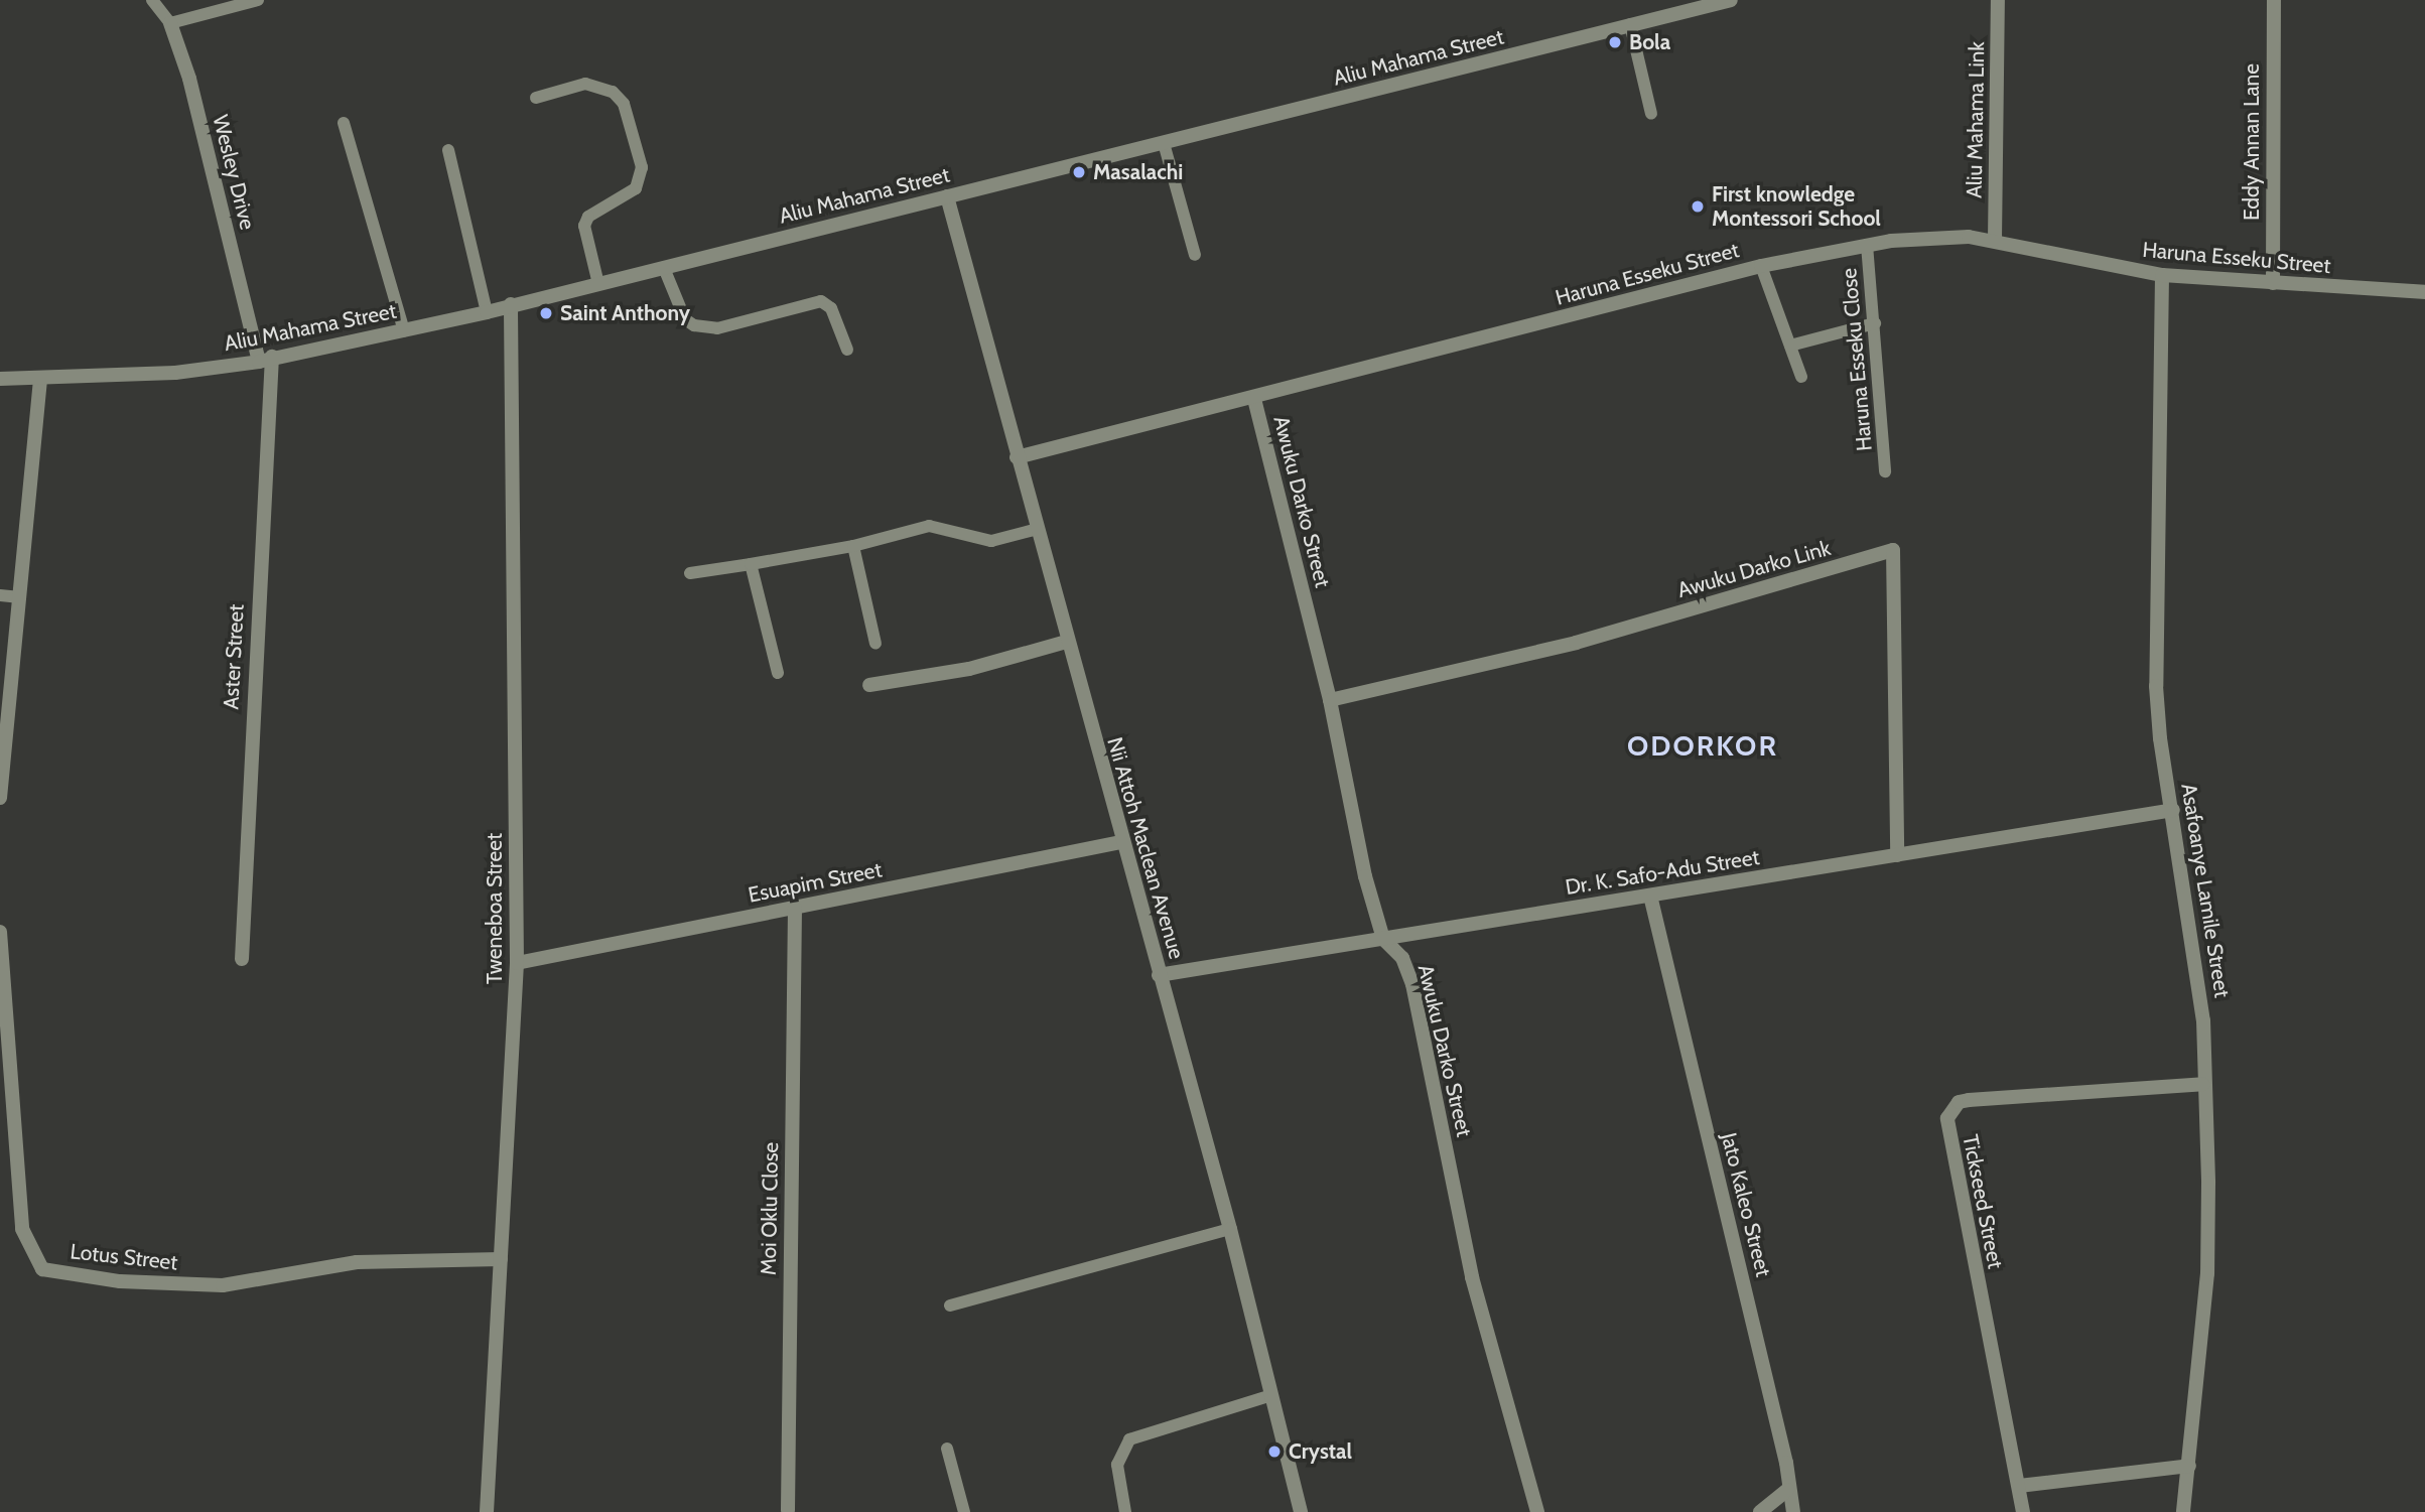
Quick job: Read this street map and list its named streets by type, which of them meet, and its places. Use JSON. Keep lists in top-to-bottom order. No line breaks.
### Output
{"streets":{"street":["Aliu Mahama Street","Aliu Mahama Link","Eddy Annan Lane","Wesley Drive","Haruna Esseku Street","Awuku Darko Street","Awuku Darko Link","Aster Street","Nii Attoh Maclean Avenue","Dr. K. Safo-Adu Street","Esuapim Street","Asafoanye Lamile Street","Tweneboa Street","Tickseed Street","Jato Kaleo Street","Moi Oklu Close","Lotus Street"],"lane":["Haruna Esseku Close"]},"crossings":[["Aliu Mahama Street","Wesley Drive"],["Aliu Mahama Street","Aster Street"],["Aliu Mahama Street","Nii Attoh Maclean Avenue"],["Aliu Mahama Street","Tweneboa Street"],["Aliu Mahama Link","Haruna Esseku Street"],["Eddy Annan Lane","Haruna Esseku Street"],["Wesley Drive","Aster Street"],["Haruna Esseku Street","Haruna Esseku Close"],["Haruna Esseku Street","Awuku Darko Street"],["Haruna Esseku Street","Nii Attoh Maclean Avenue"],["Haruna Esseku Street","Asafoanye Lamile Street"],["Awuku Darko Street","Awuku Darko Link"],["Awuku Darko Street","Dr. K. Safo-Adu Street"],["Awuku Darko Link","Dr. K. Safo-Adu Street"],["Nii Attoh Maclean Avenue","Dr. K. Safo-Adu Street"],["Nii Attoh Maclean Avenue","Esuapim Street"],["Dr. K. Safo-Adu Street","Asafoanye Lamile Street"],["Dr. K. Safo-Adu Street","Jato Kaleo Street"],["Esuapim Street","Tweneboa Street"],["Esuapim Street","Moi Oklu Close"],["Asafoanye Lamile Street","Tickseed Street"],["Tweneboa Street","Lotus Street"]],"districts":["ODORKOR"],"places":["Bola","Masalachi","First knowledge Montessori School","Saint Anthony","Crystal"]}
